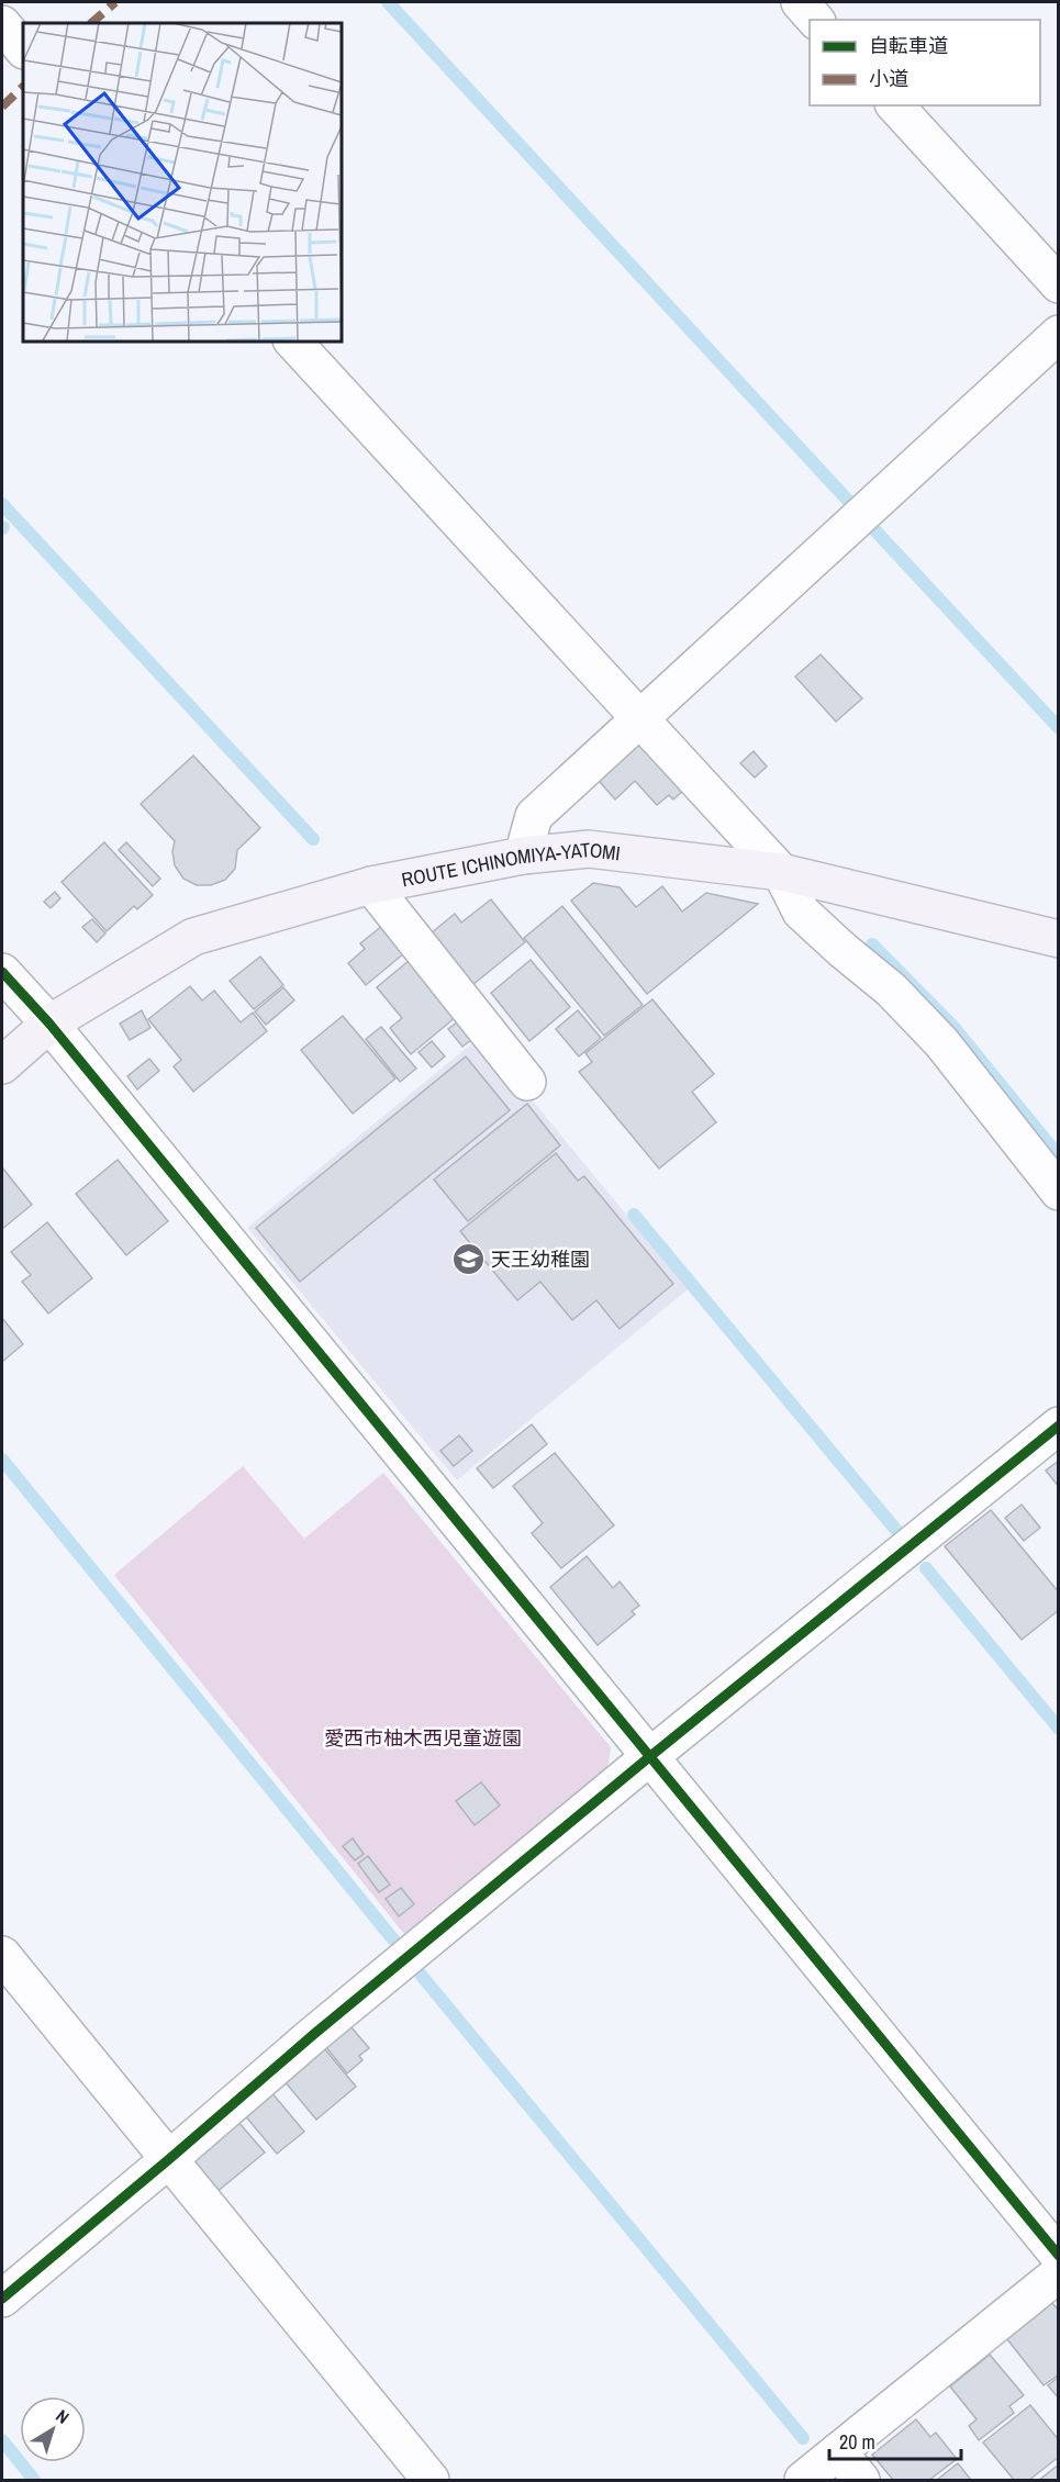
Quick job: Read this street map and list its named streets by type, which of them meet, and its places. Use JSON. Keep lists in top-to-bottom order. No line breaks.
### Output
{"streets":{"main road":["ROUTE ICHINOMIYA-YATOMI"]},"parks":["愛西市柚木西児童遊園"],"places":{"school or university":["天王幼稚園"]},"legend":["自転車道","小道"],"scale_bar":"20 m","north":"top right"}
